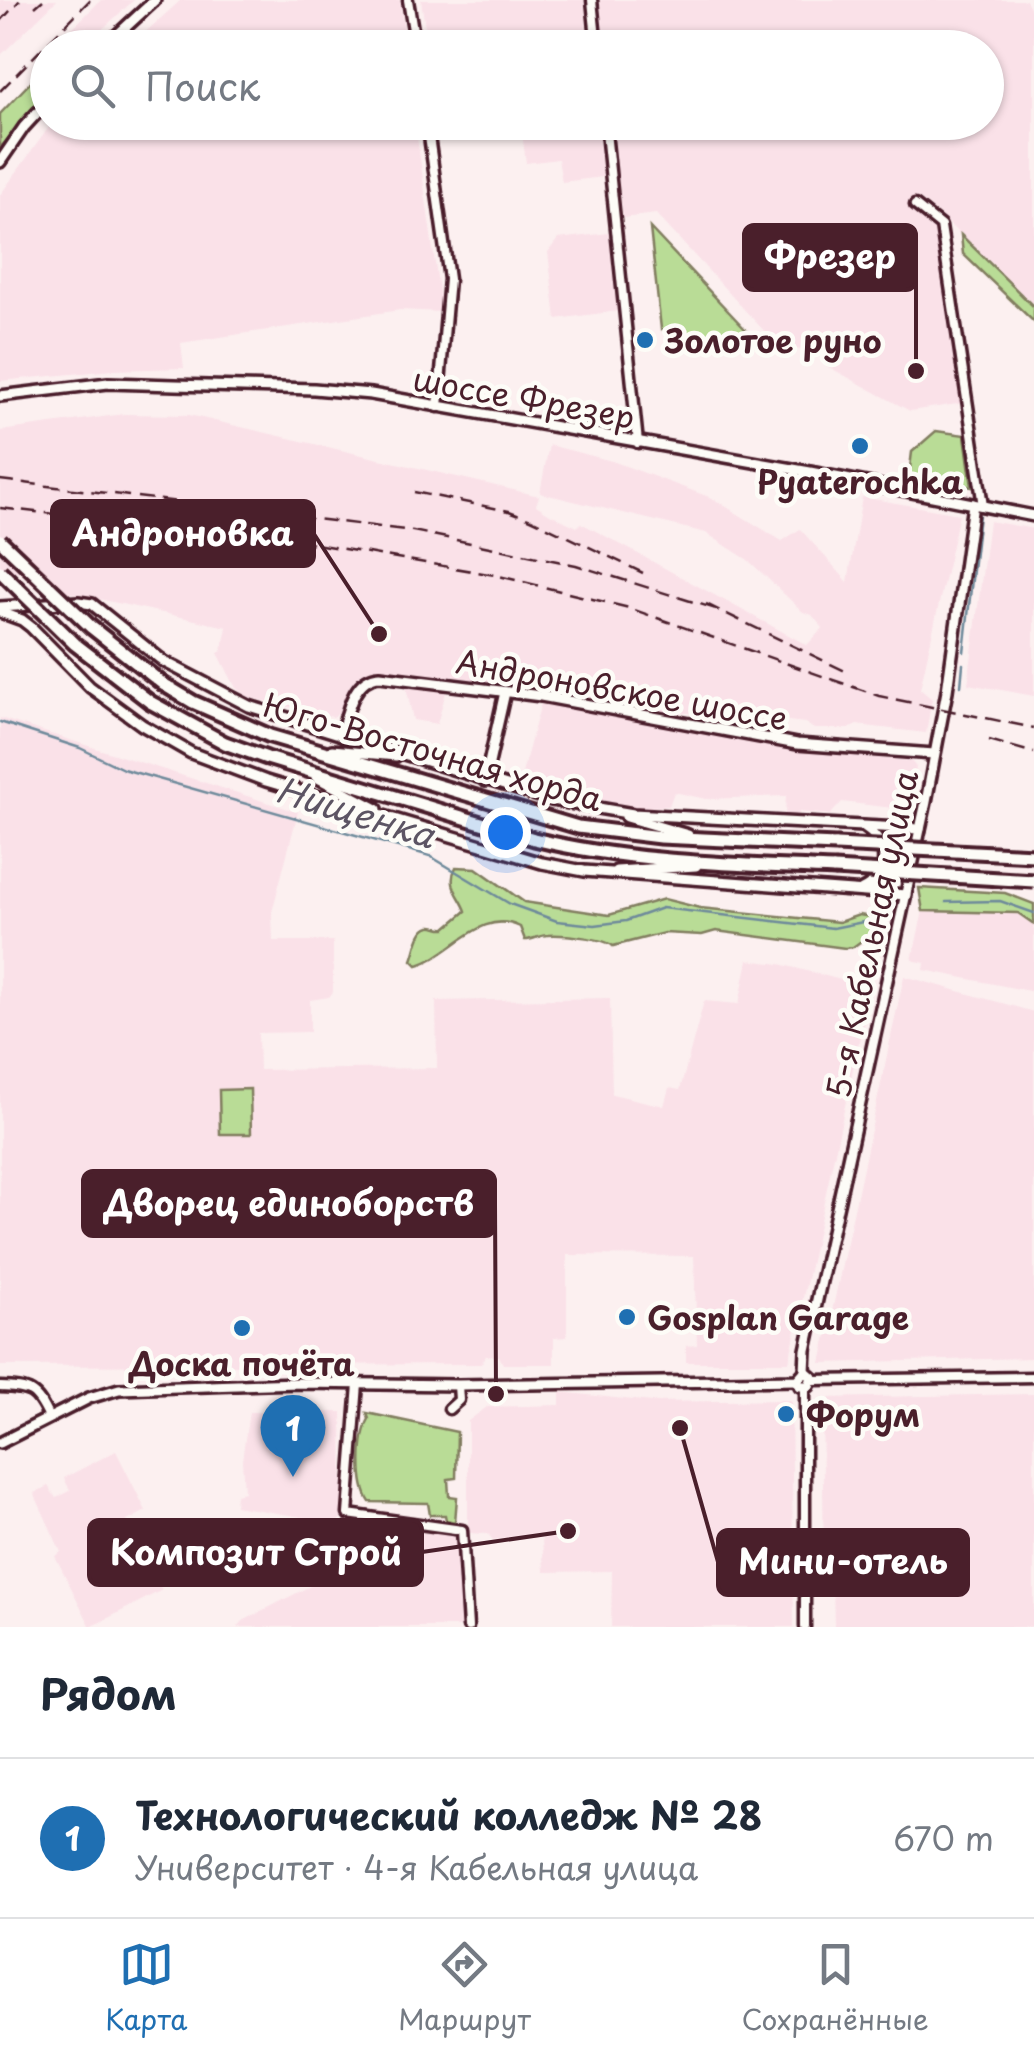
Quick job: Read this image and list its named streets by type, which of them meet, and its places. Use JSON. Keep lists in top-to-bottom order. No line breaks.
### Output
{"streets":{"main road":["Юго-Восточная хорда"],"street":["шоссе Фрезер","Андроновское шоссе","5-я Кабельная улица"]},"crossings":[["шоссе Фрезер","5-я Кабельная улица"],["Андроновское шоссе","5-я Кабельная улица"]],"water":["Нищенка"],"places":["Золотое руно","Фрезер","Pyaterochka","Андроновка","Gosplan Garage","Доска почёта","Дворец единоборств","Форум","Мини-отель","Композит Строй"],"page":{"search":"Поиск","pins":"1","heading":"Рядом","list":[{"mark":"1","name":"Технологический колледж № 28","note":"Университет · 4-я Кабельная улица","value":"670 m"}],"nav":["Карта","Маршрут","Сохранённые"]}}
